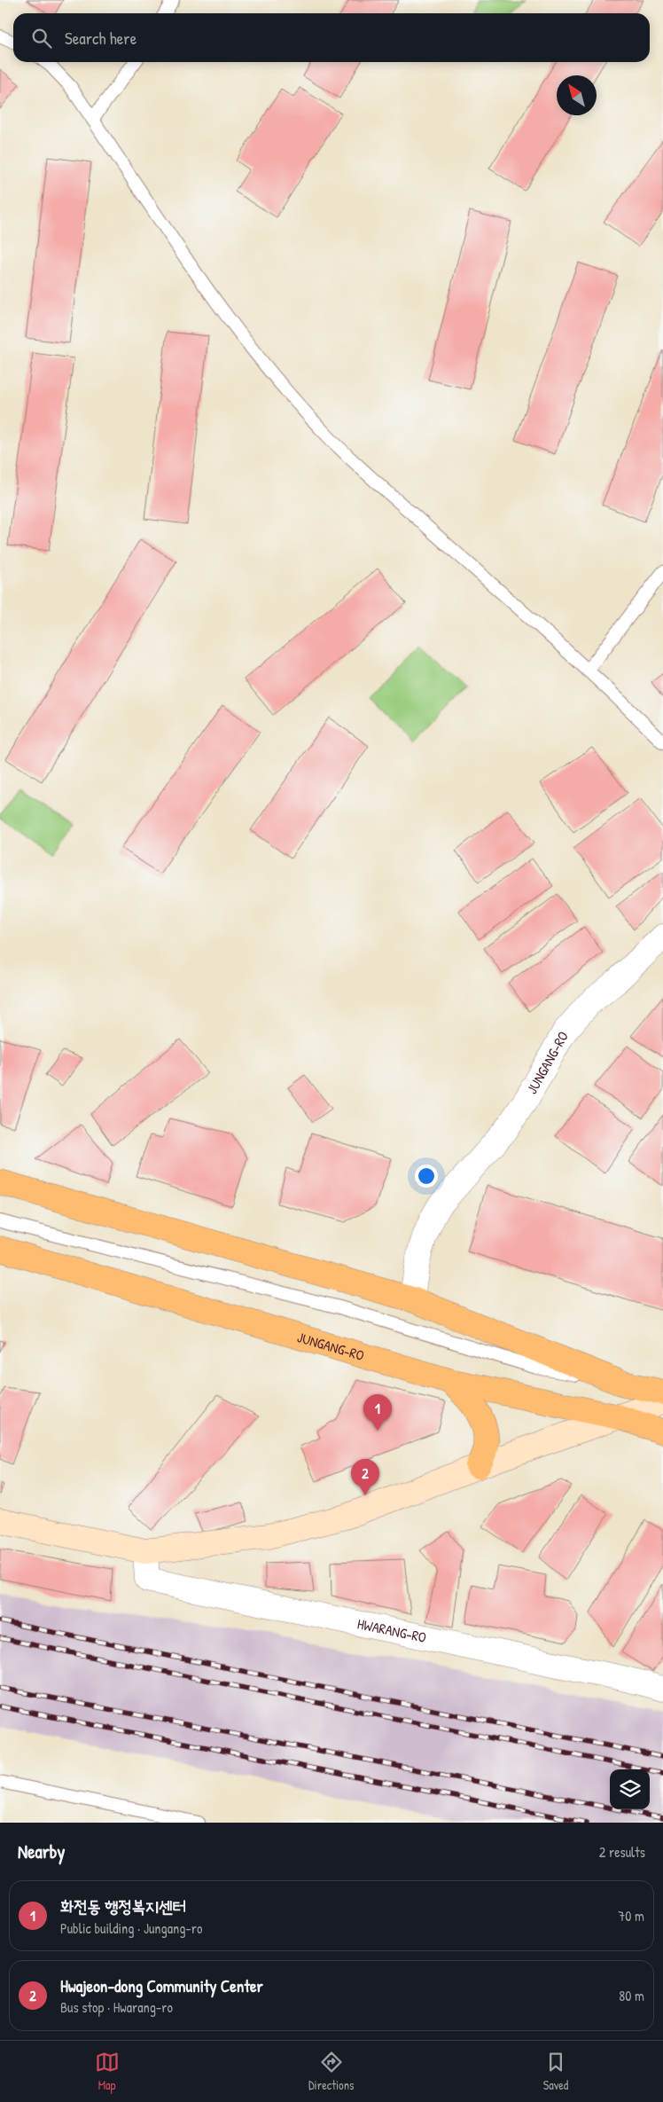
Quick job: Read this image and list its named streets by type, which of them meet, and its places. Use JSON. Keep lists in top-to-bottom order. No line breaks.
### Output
{"streets":{"main road":["JUNGANG-RO"],"street":["HWARANG-RO"]},"north":"top left","page":{"search":"Search here","pins":["1","2"],"heading":["Nearby","2 results"],"list":[{"mark":"1","name":"화전동 행정복지센터","note":"Public building · Jungang-ro","value":"70 m"},{"mark":"2","name":"Hwajeon-dong Community Center","note":"Bus stop · Hwarang-ro","value":"80 m"}],"nav":["Map","Directions","Saved"]}}
